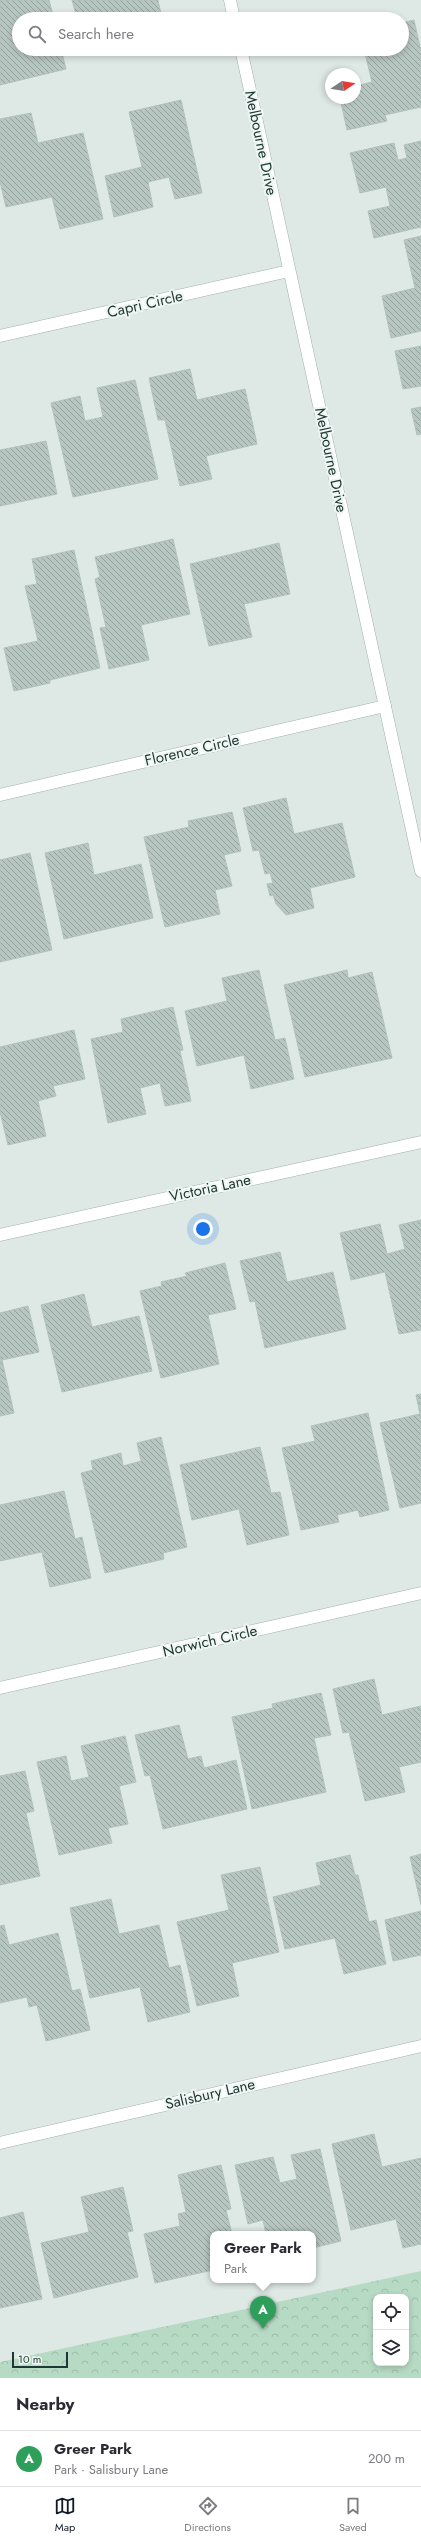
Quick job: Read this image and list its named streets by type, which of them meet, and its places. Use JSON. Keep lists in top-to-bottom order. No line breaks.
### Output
{"streets":{"street":["Melbourne Drive","Capri Circle","Florence Circle","Victoria Lane","Norwich Circle","Salisbury Lane"]},"crossings":[["Melbourne Drive","Capri Circle"],["Melbourne Drive","Florence Circle"]],"scale_bar":"10 m","north":"right","page":{"search":"Search here","popup":["Greer Park","Park"],"pins":"A","scale":"10 m","heading":"Nearby","list":[{"mark":"A","name":"Greer Park","note":"Park · Salisbury Lane","value":"200 m"}],"nav":["Map","Directions","Saved"]}}
